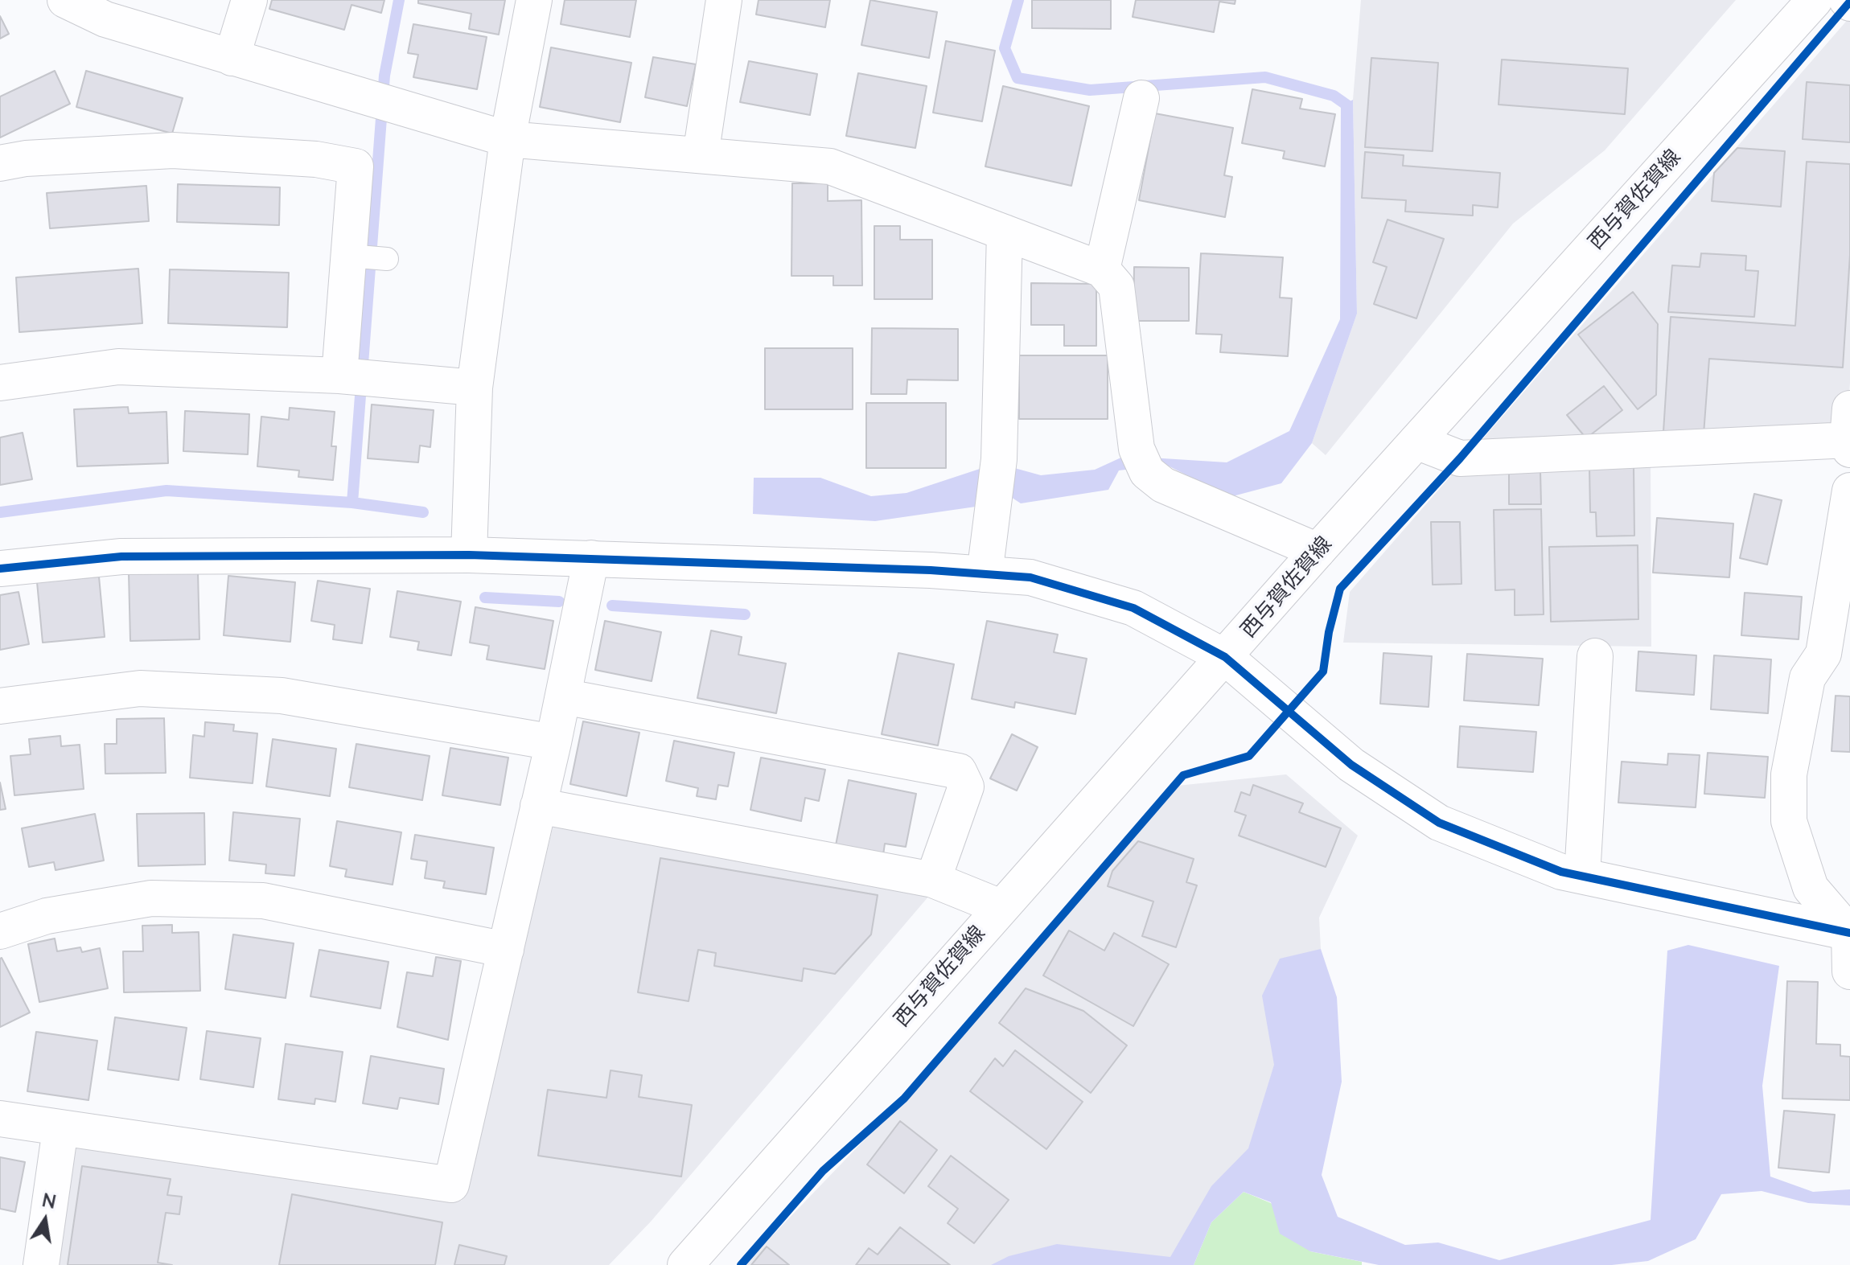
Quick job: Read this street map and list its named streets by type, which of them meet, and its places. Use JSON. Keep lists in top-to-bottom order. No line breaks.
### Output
{"streets":{"street":["西与賀佐賀線"]},"north":"top"}
